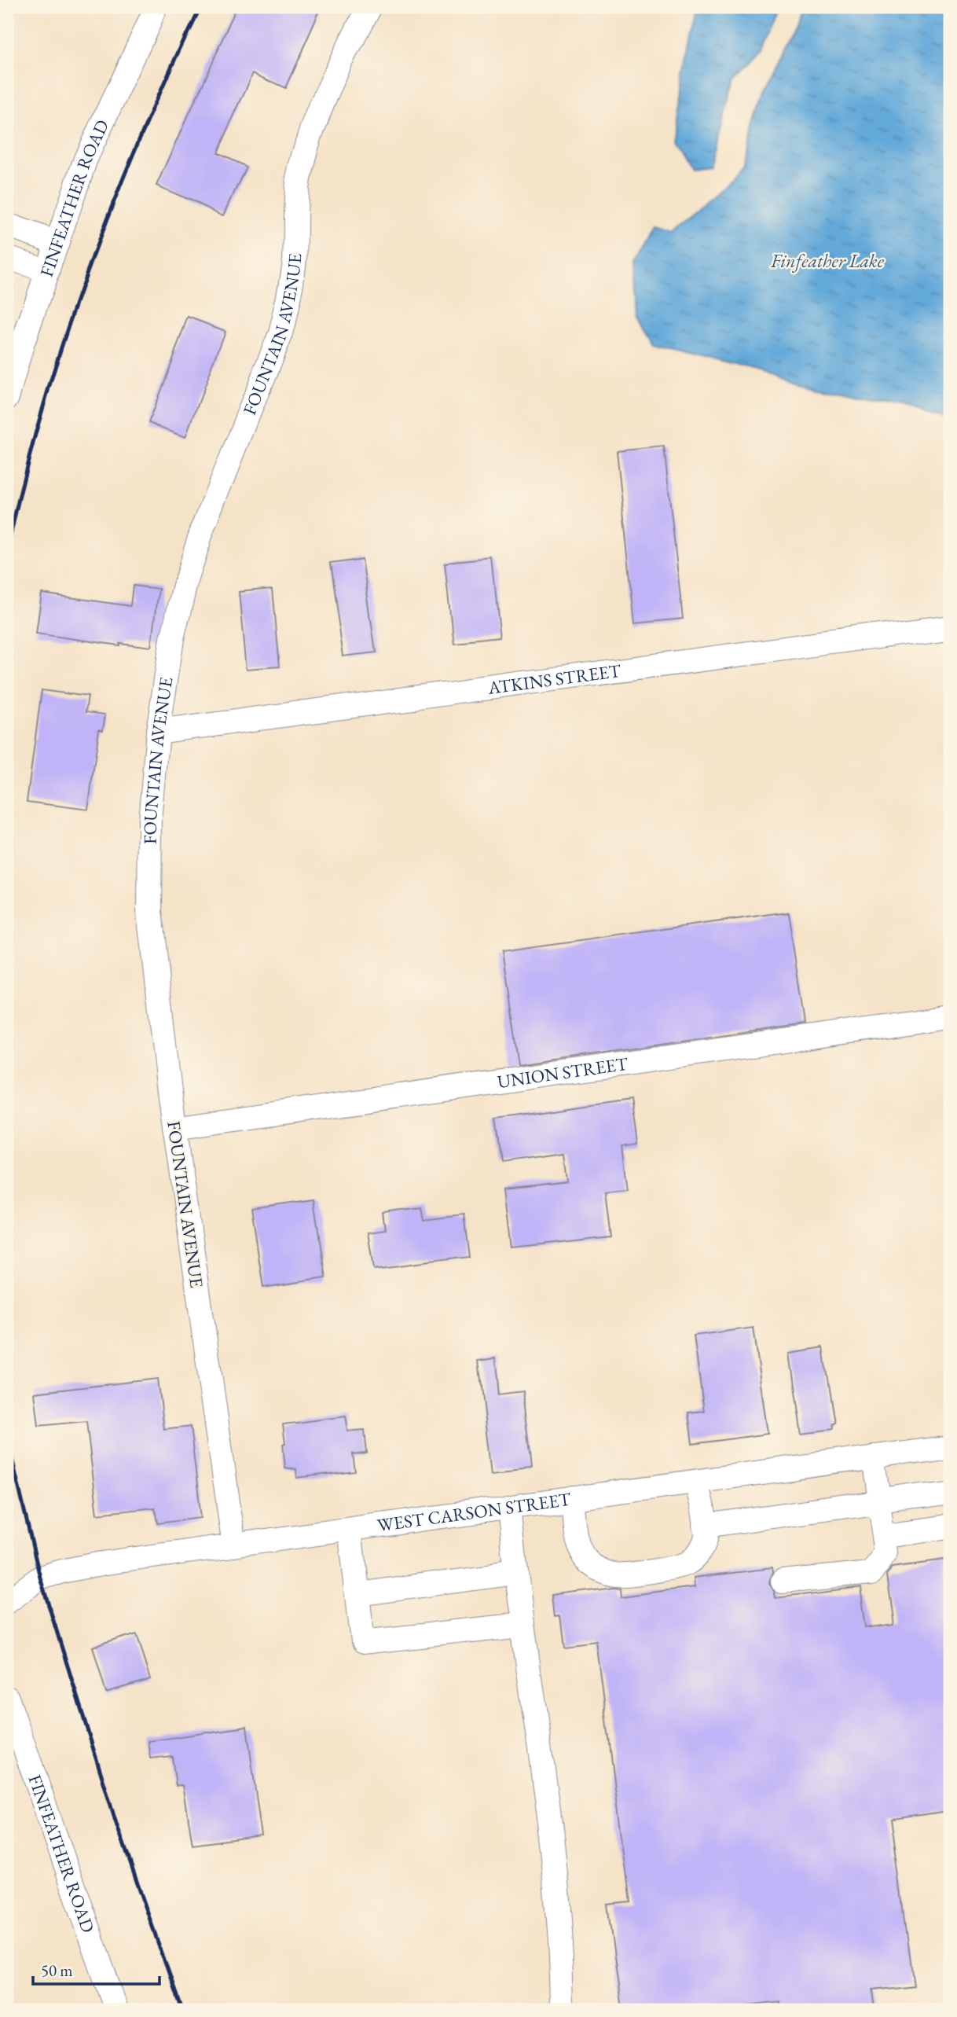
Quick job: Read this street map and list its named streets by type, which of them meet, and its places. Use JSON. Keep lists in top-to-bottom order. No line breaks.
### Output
{"streets":{"street":["FINFEATHER ROAD","FOUNTAIN AVENUE","ATKINS STREET","UNION STREET","WEST CARSON STREET"]},"crossings":[["FOUNTAIN AVENUE","ATKINS STREET"],["FOUNTAIN AVENUE","UNION STREET"],["FOUNTAIN AVENUE","WEST CARSON STREET"]],"water":["Finfeather Lake"],"scale_bar":"50 m"}
